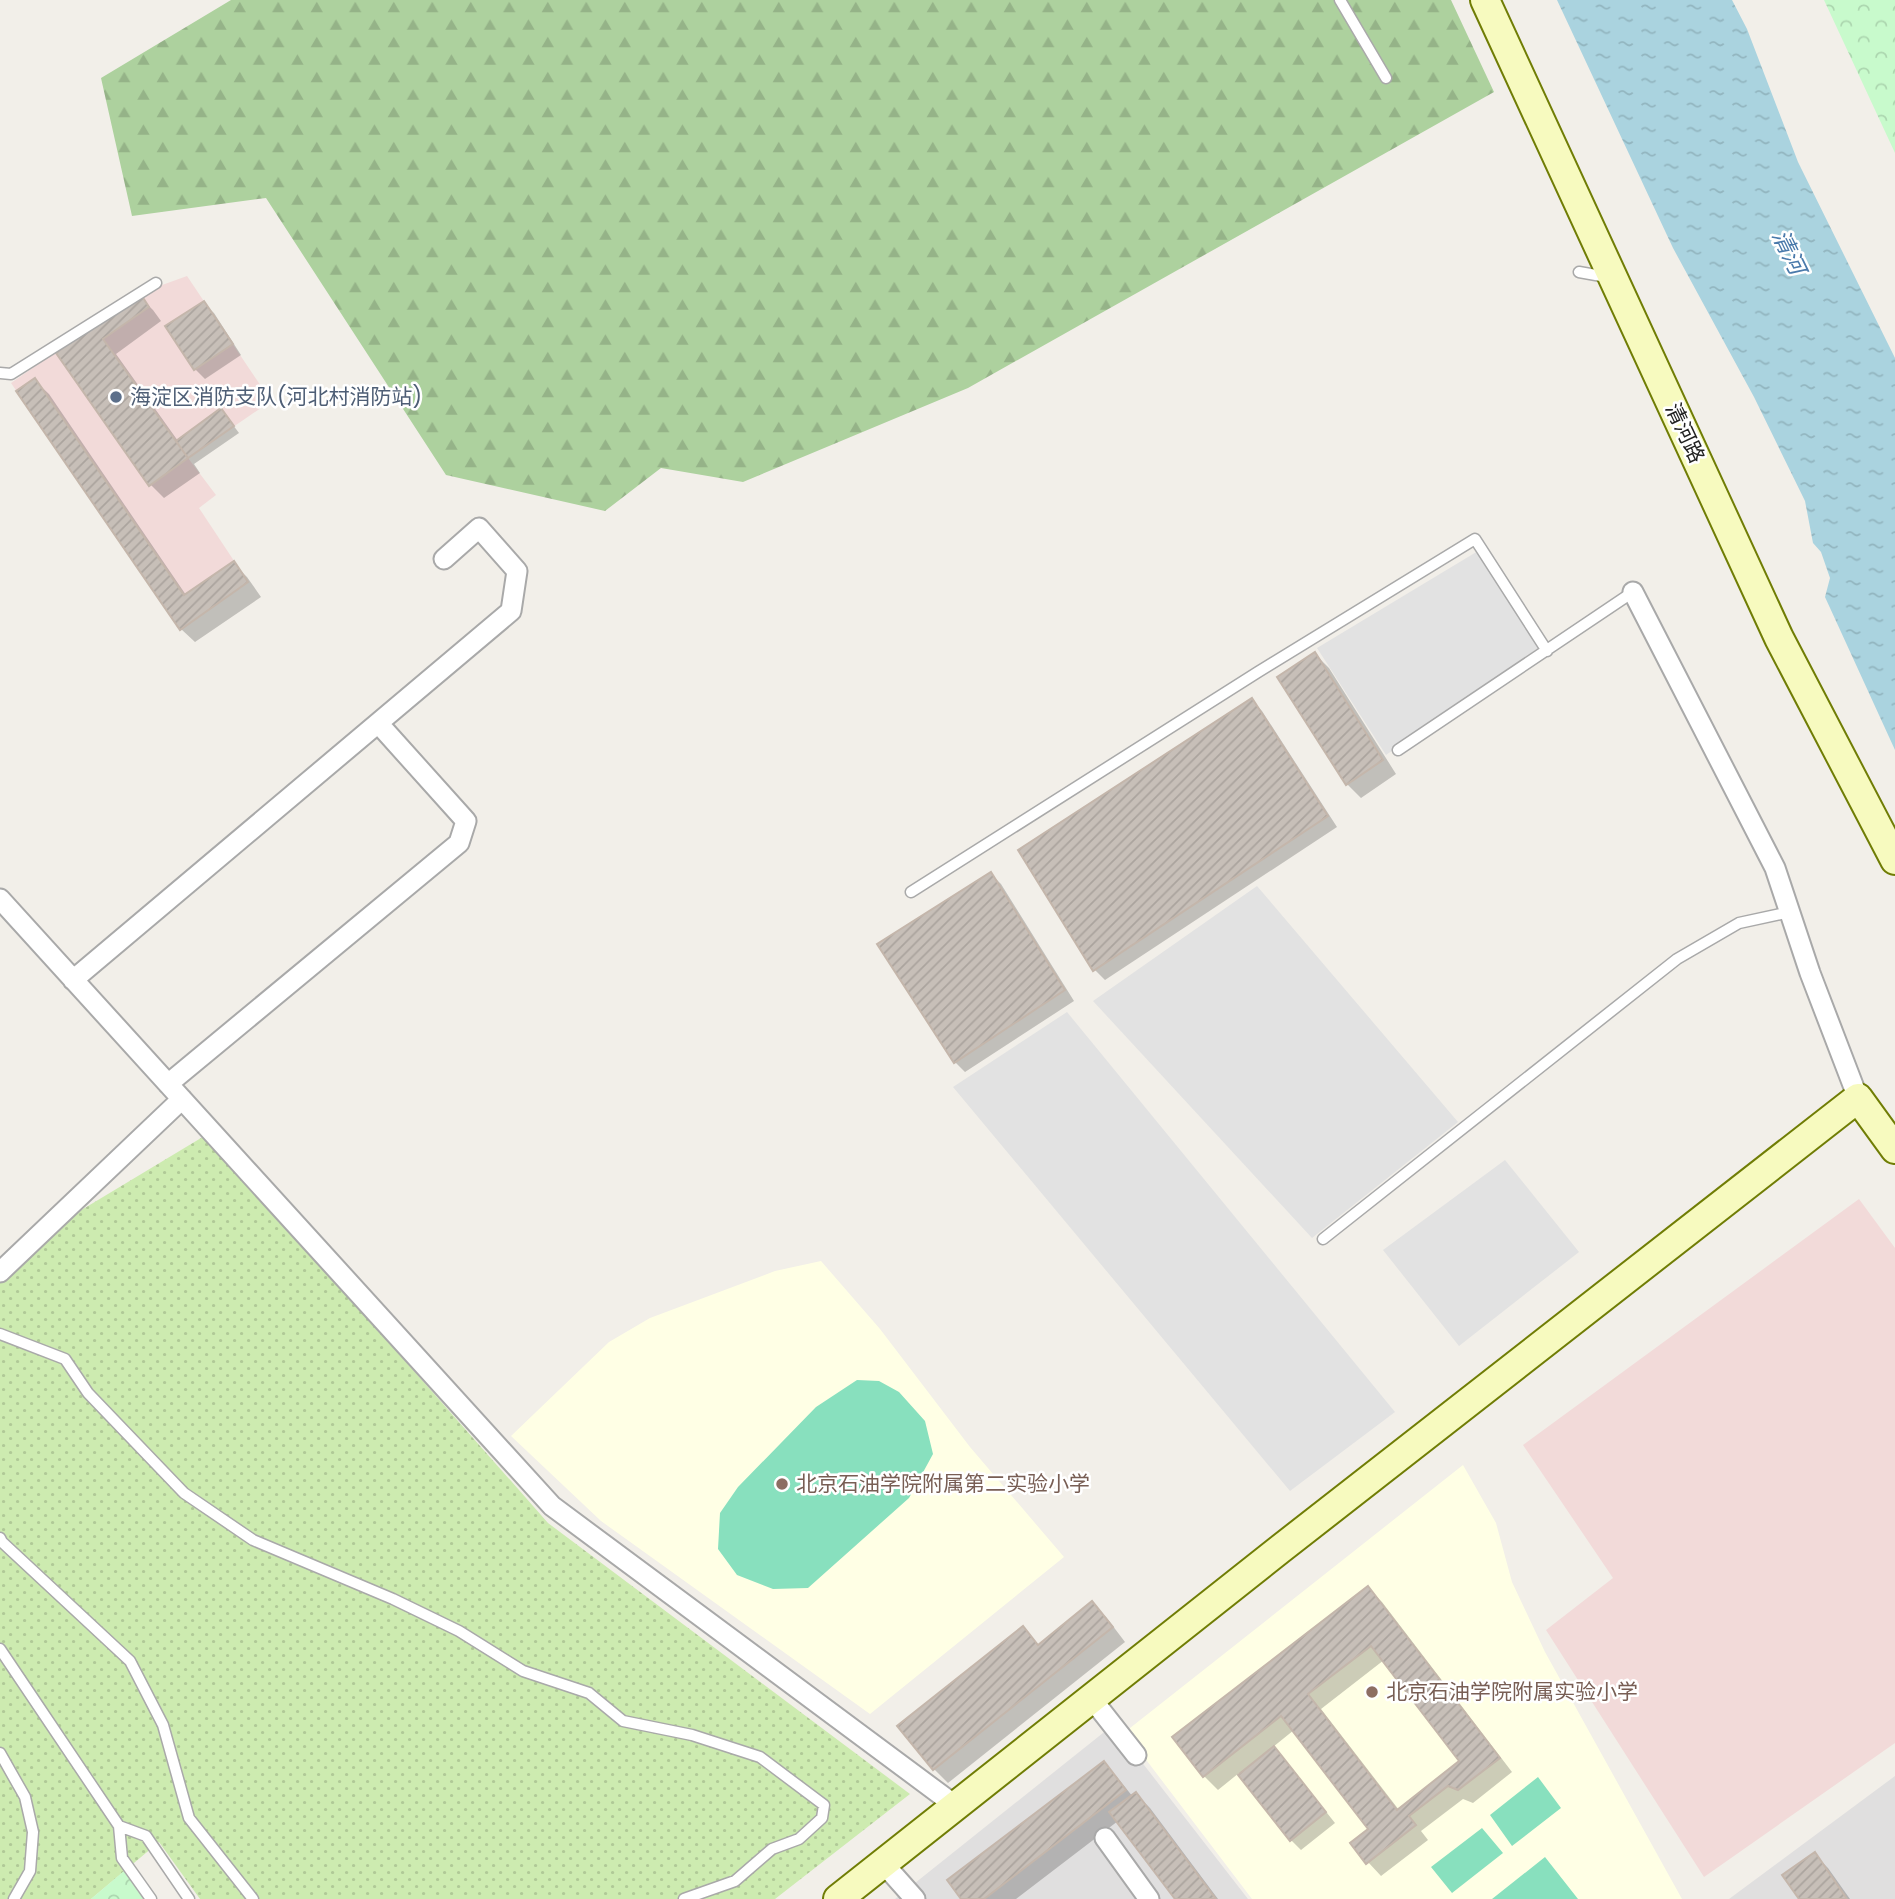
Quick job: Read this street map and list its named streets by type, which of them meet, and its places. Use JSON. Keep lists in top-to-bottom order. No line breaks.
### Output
{"streets":{"street":["清河路"]},"water":["清河"],"places":["海淀区消防支队(河北村消防站)","北京石油学院附属第二实验小学","北京石油学院附属实验小学"]}
